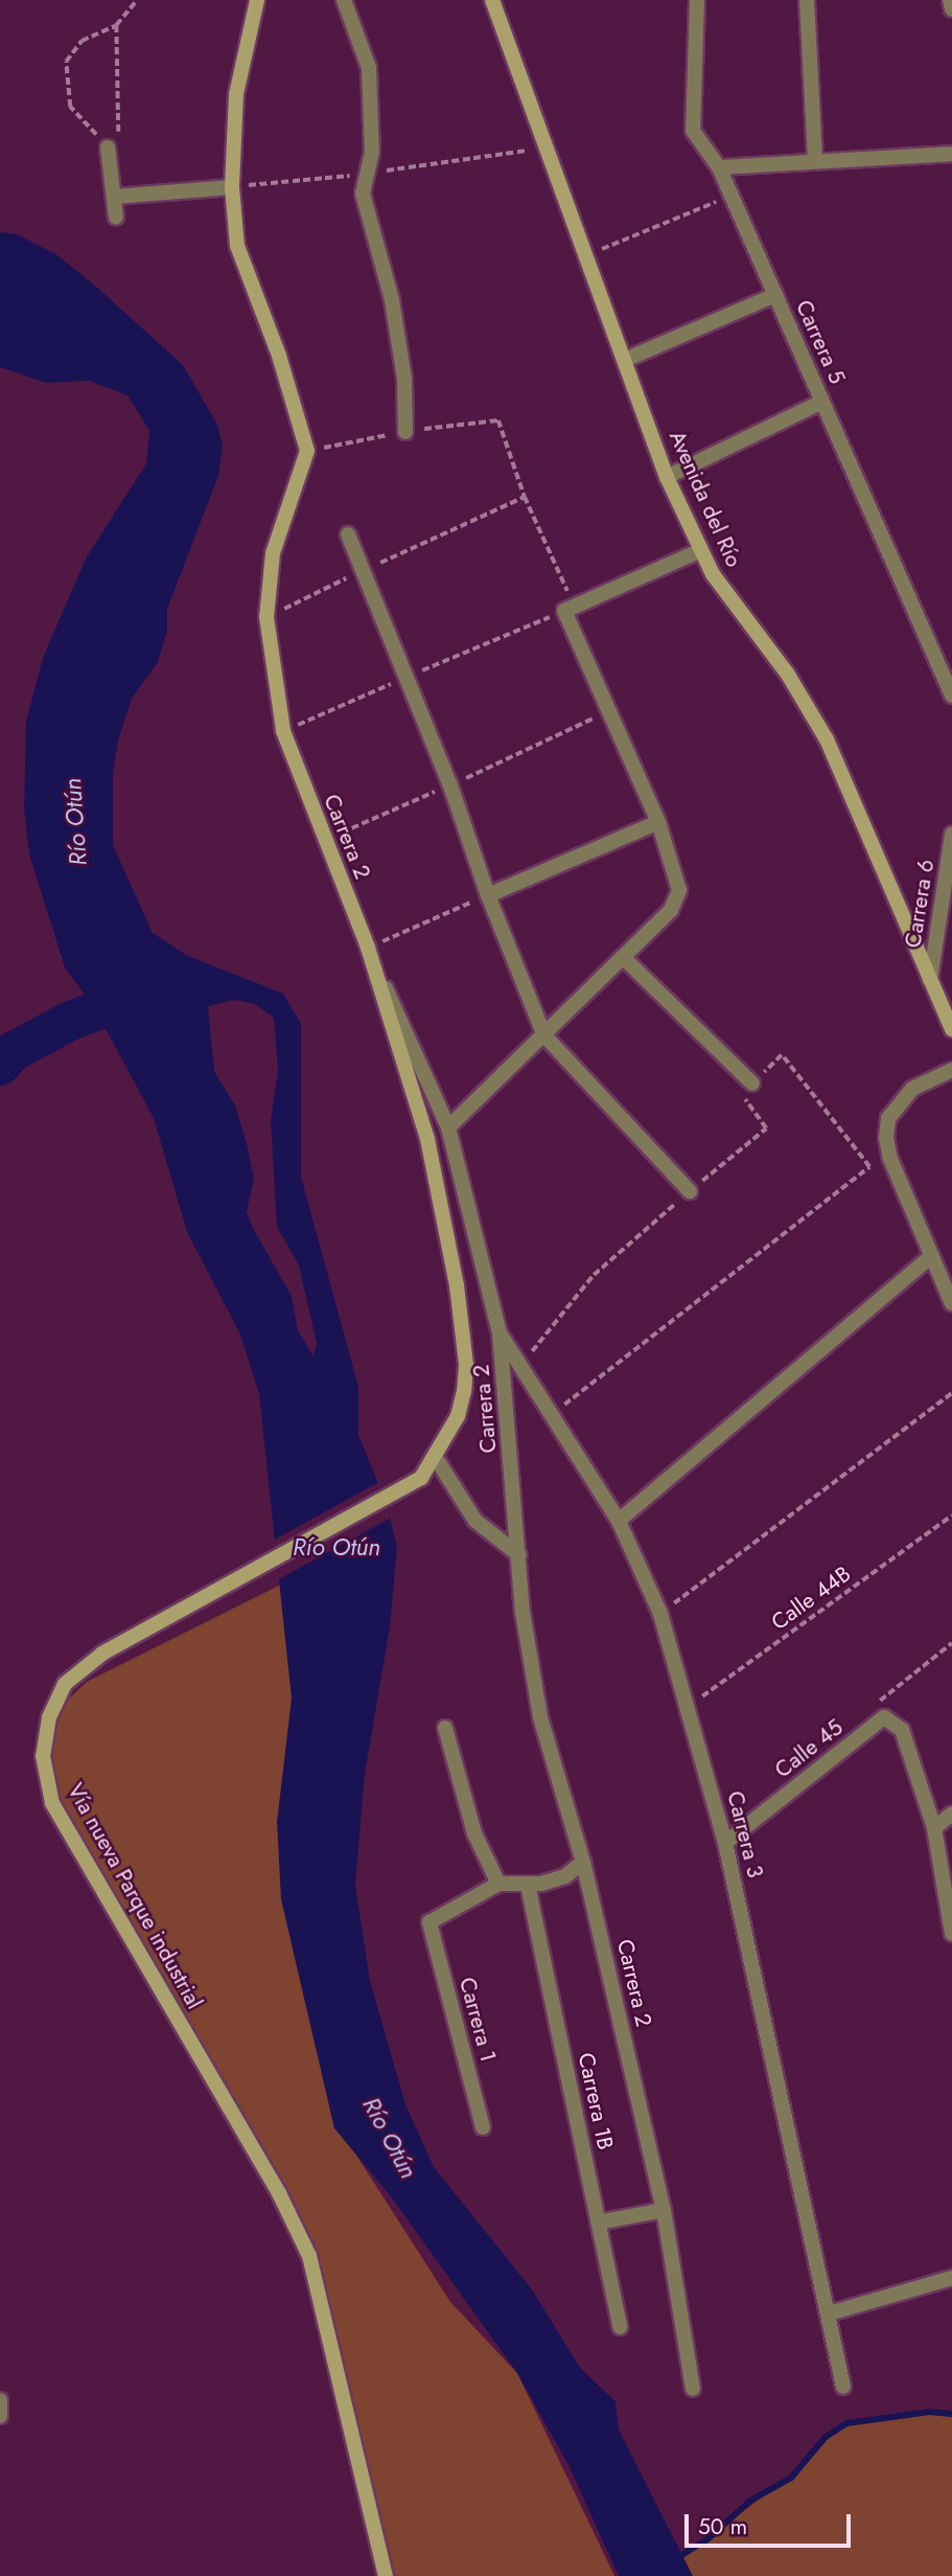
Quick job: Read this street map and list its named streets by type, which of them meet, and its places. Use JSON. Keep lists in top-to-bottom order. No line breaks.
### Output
{"streets":{"main road":["Avenida del Río","Carrera 2","Vía nueva Parque industrial"],"street":["Carrera 5","Carrera 6","Calle 45","Carrera 3","Carrera 1","Carrera 1B"],"path":["Calle 44B"]},"crossings":[["Avenida del Río","Carrera 6"],["Carrera 2","Carrera 3"],["Carrera 2","Vía nueva Parque industrial"],["Calle 44B","Carrera 3"],["Calle 45","Carrera 3"]],"water":["Río Otún"],"scale_bar":"50 m"}
